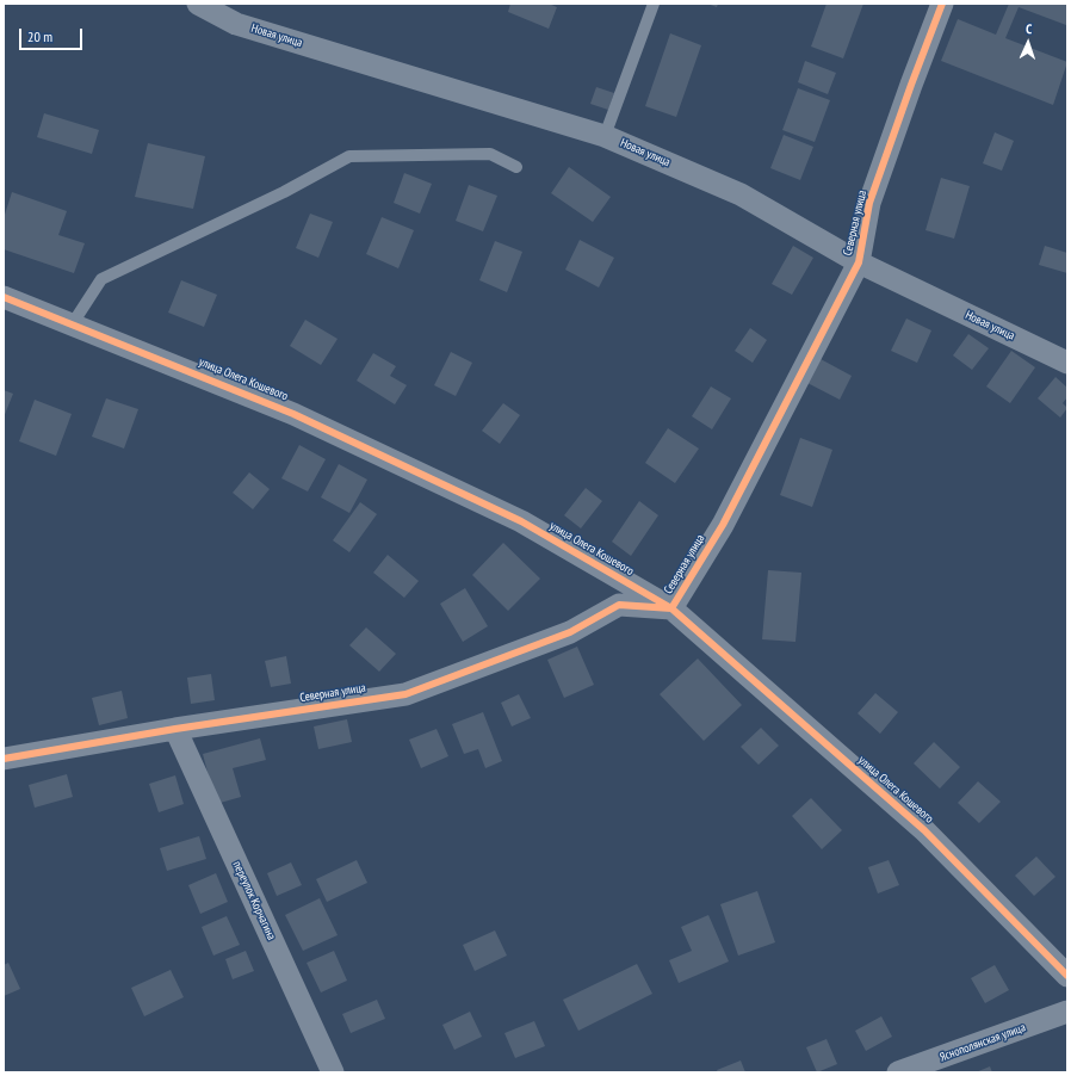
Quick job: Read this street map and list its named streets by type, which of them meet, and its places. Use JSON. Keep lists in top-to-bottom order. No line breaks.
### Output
{"streets":{"street":["Новая улица","Северная улица","улица Олега Кошевого","переулок Корчагина","Яснополянская улица"]},"crossings":[["Новая улица","Северная улица"],["Северная улица","улица Олега Кошевого"],["Северная улица","переулок Корчагина"]],"scale_bar":"20 m","north":"top"}
